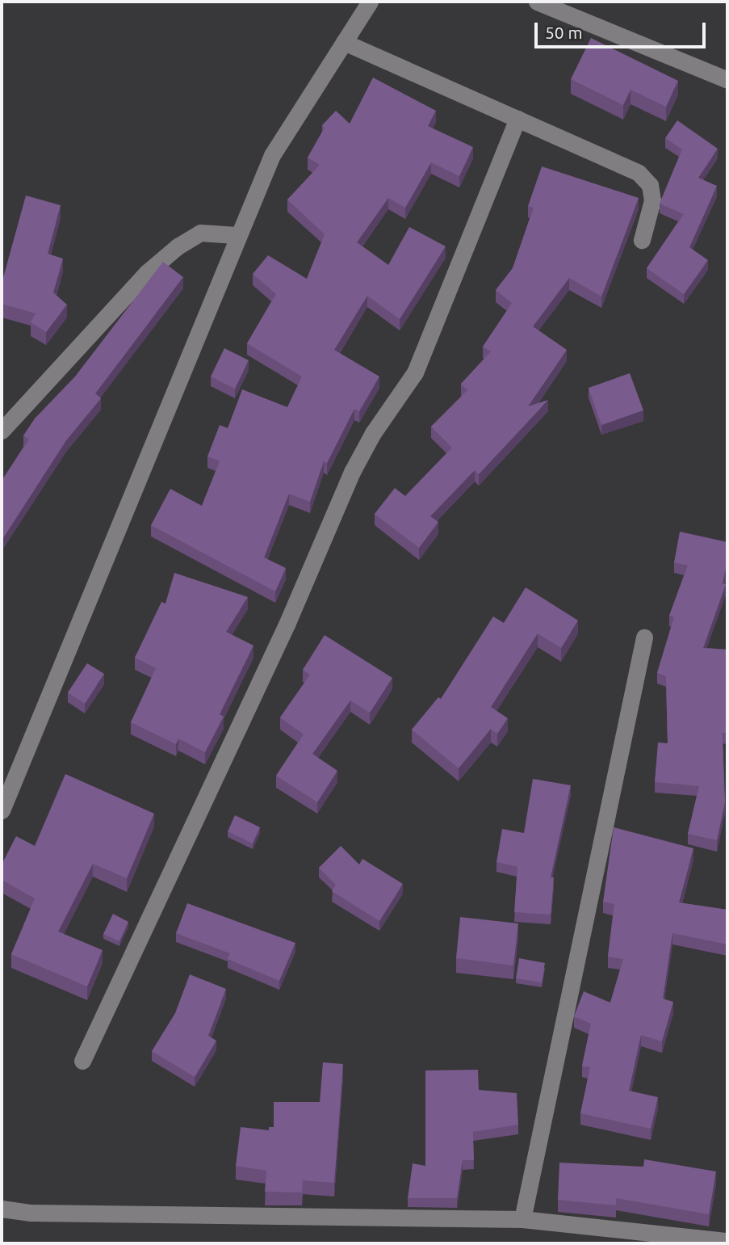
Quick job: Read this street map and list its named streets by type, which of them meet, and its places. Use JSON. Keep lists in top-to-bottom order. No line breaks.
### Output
{"scale_bar":"50 m"}
